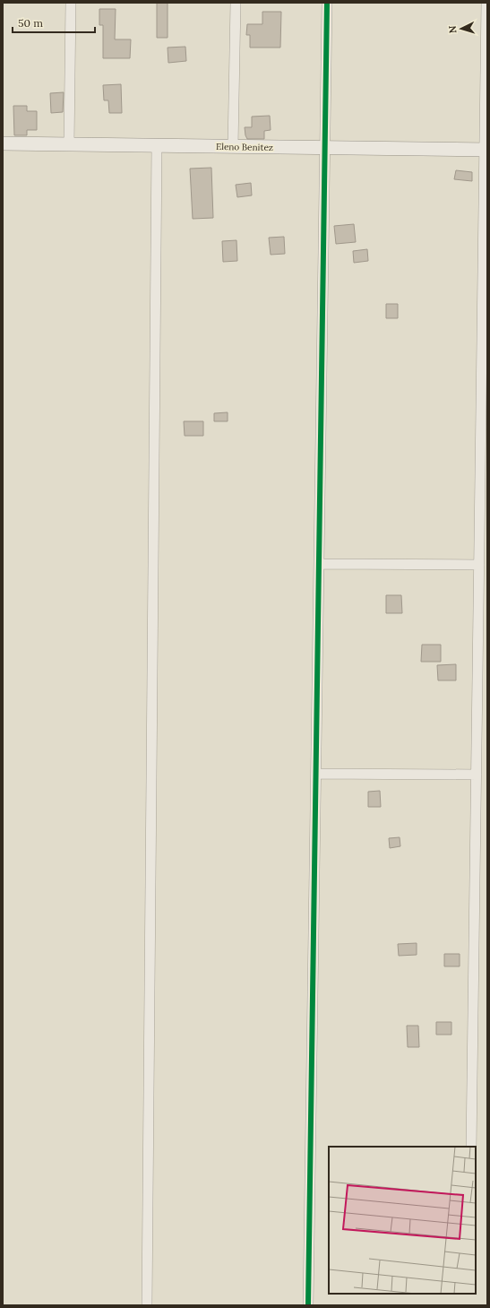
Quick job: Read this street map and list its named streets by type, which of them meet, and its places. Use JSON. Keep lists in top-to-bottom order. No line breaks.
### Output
{"streets":{"street":["Eleno Benitez"]},"scale_bar":"50 m","north":"left"}
